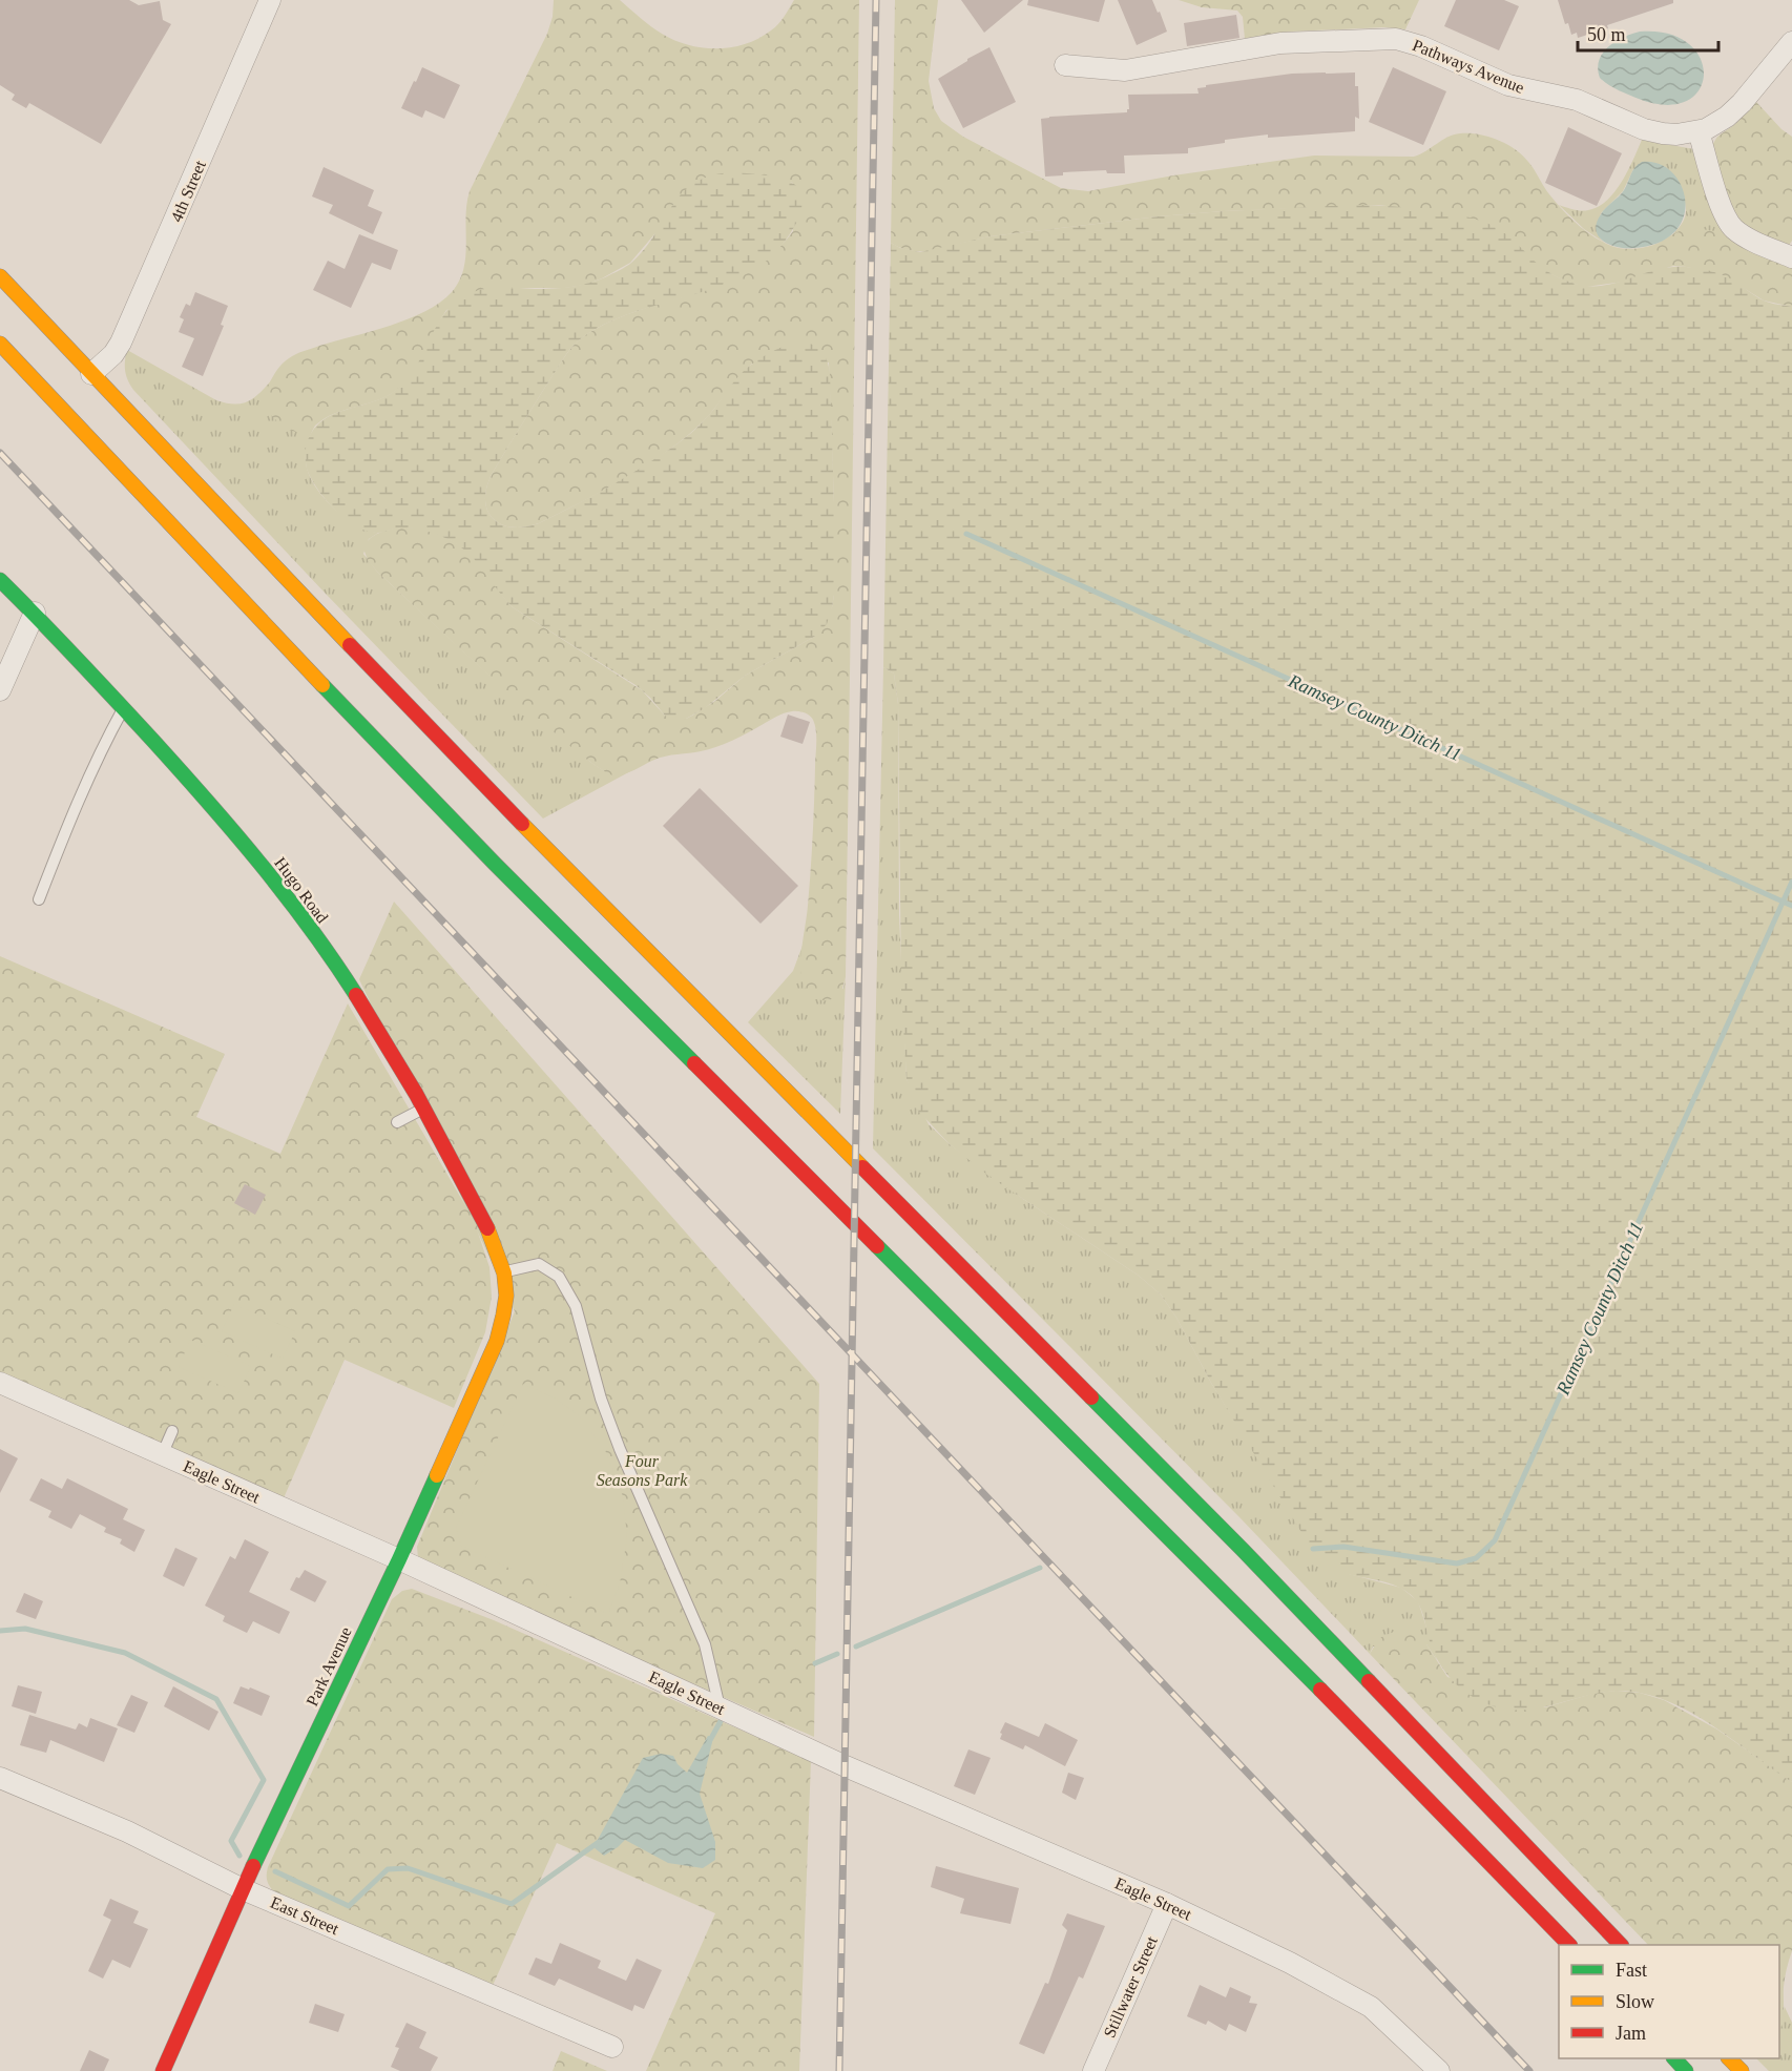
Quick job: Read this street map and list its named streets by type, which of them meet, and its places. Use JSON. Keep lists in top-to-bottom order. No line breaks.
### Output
{"streets":{"main road":["Hugo Road","Park Avenue"],"street":["Pathways Avenue","4th Street","Eagle Street","East Street","Stillwater Street"]},"crossings":[["Hugo Road","Park Avenue"],["Eagle Street","Park Avenue"],["Eagle Street","Stillwater Street"],["Park Avenue","East Street"]],"water":["Ramsey County Ditch 11"],"parks":["Four Seasons Park"],"legend":["Fast","Slow","Jam"],"scale_bar":"50 m"}
